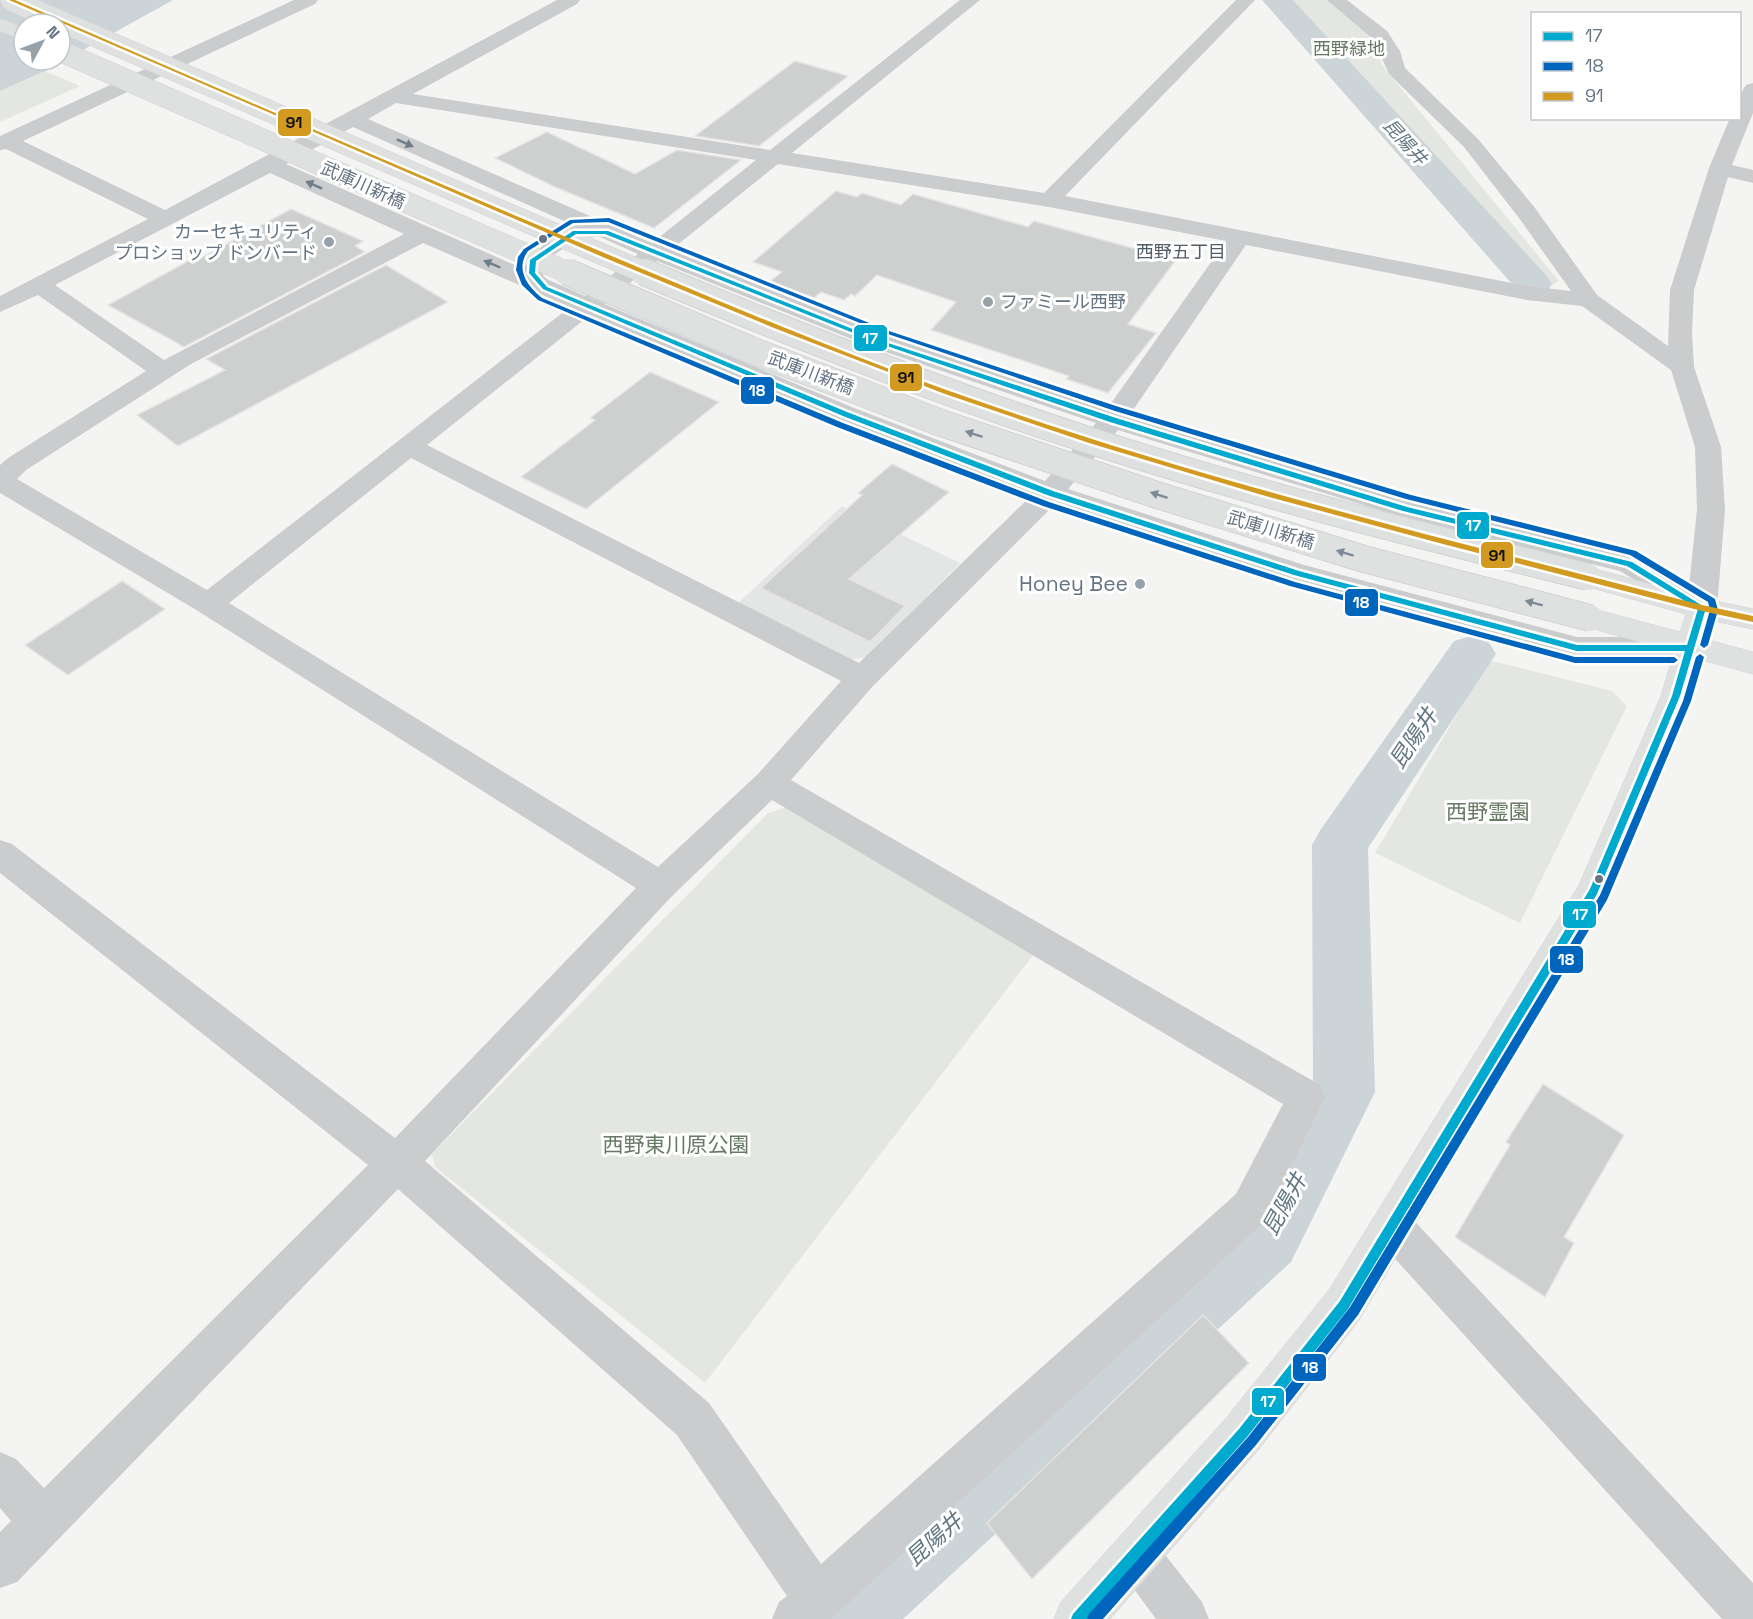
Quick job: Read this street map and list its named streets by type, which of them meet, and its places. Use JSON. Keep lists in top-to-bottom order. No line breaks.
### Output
{"streets":{"street":["武庫川新橋"]},"districts":["西野五丁目"],"water":["昆陽井"],"parks":["西野緑地","西野霊園","西野東川原公園"],"places":["カーセキュリティ プロショップ ドンバード","ファミール西野","Honey Bee"],"lines":["transit line 91","transit line 18","transit line 17"],"legend":["17","18","91"],"north":"top right"}
